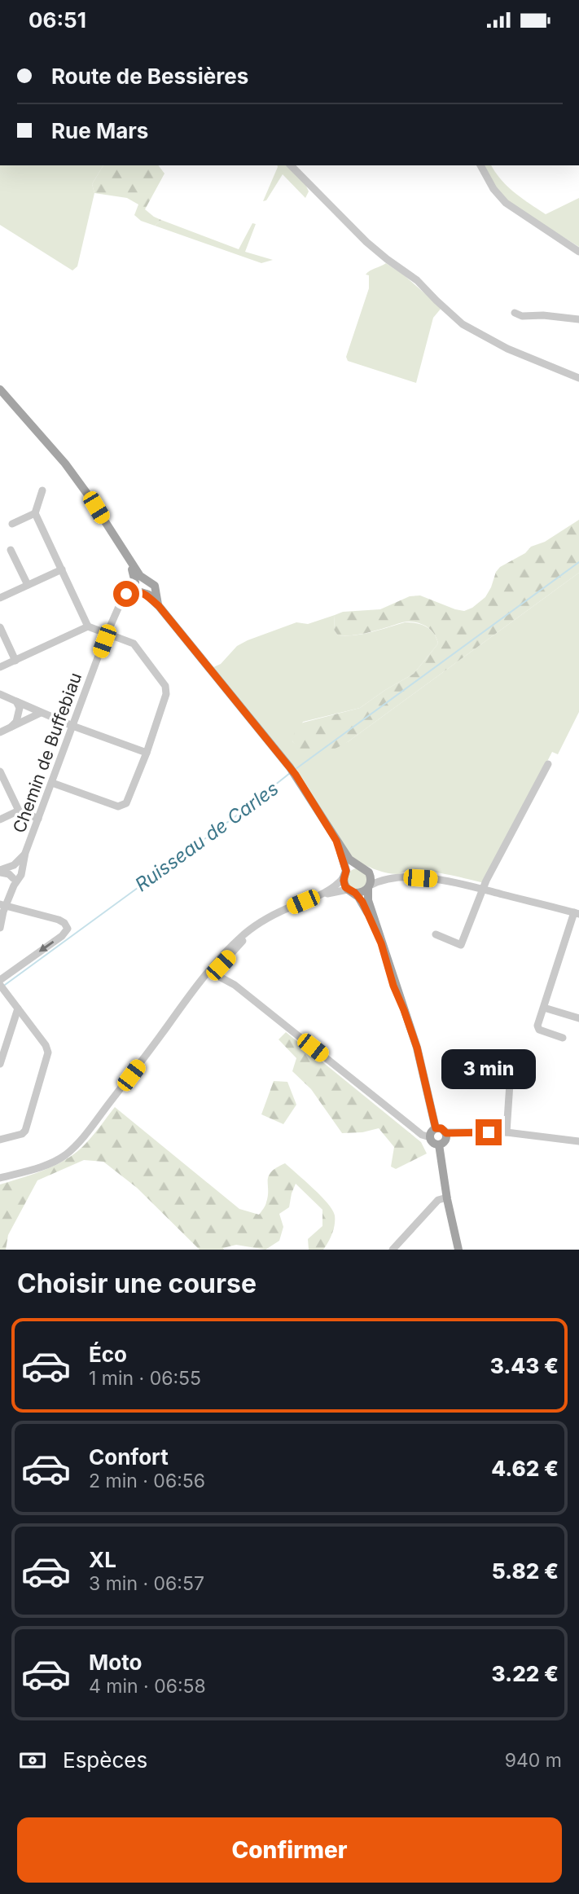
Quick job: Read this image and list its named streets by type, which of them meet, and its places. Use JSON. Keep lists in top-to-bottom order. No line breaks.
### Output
{"streets":{"street":["Chemin de Buffebiau"]},"water":["Ruisseau de Carles"],"page":{"status":"06:51","banner":["Route de Bessières","Rue Mars"],"bubble":"3 min","heading":"Choisir une course","list":[{"name":"Éco","note":"1 min · 06:55","value":"3.43 €"},{"name":"Confort","note":"2 min · 06:56","value":"4.62 €"},{"name":"XL","note":"3 min · 06:57","value":"5.82 €"},{"name":"Moto","note":"4 min · 06:58","value":"3.22 €"}],"pay":["Espèces","940 m"],"buttons":"Confirmer"}}
